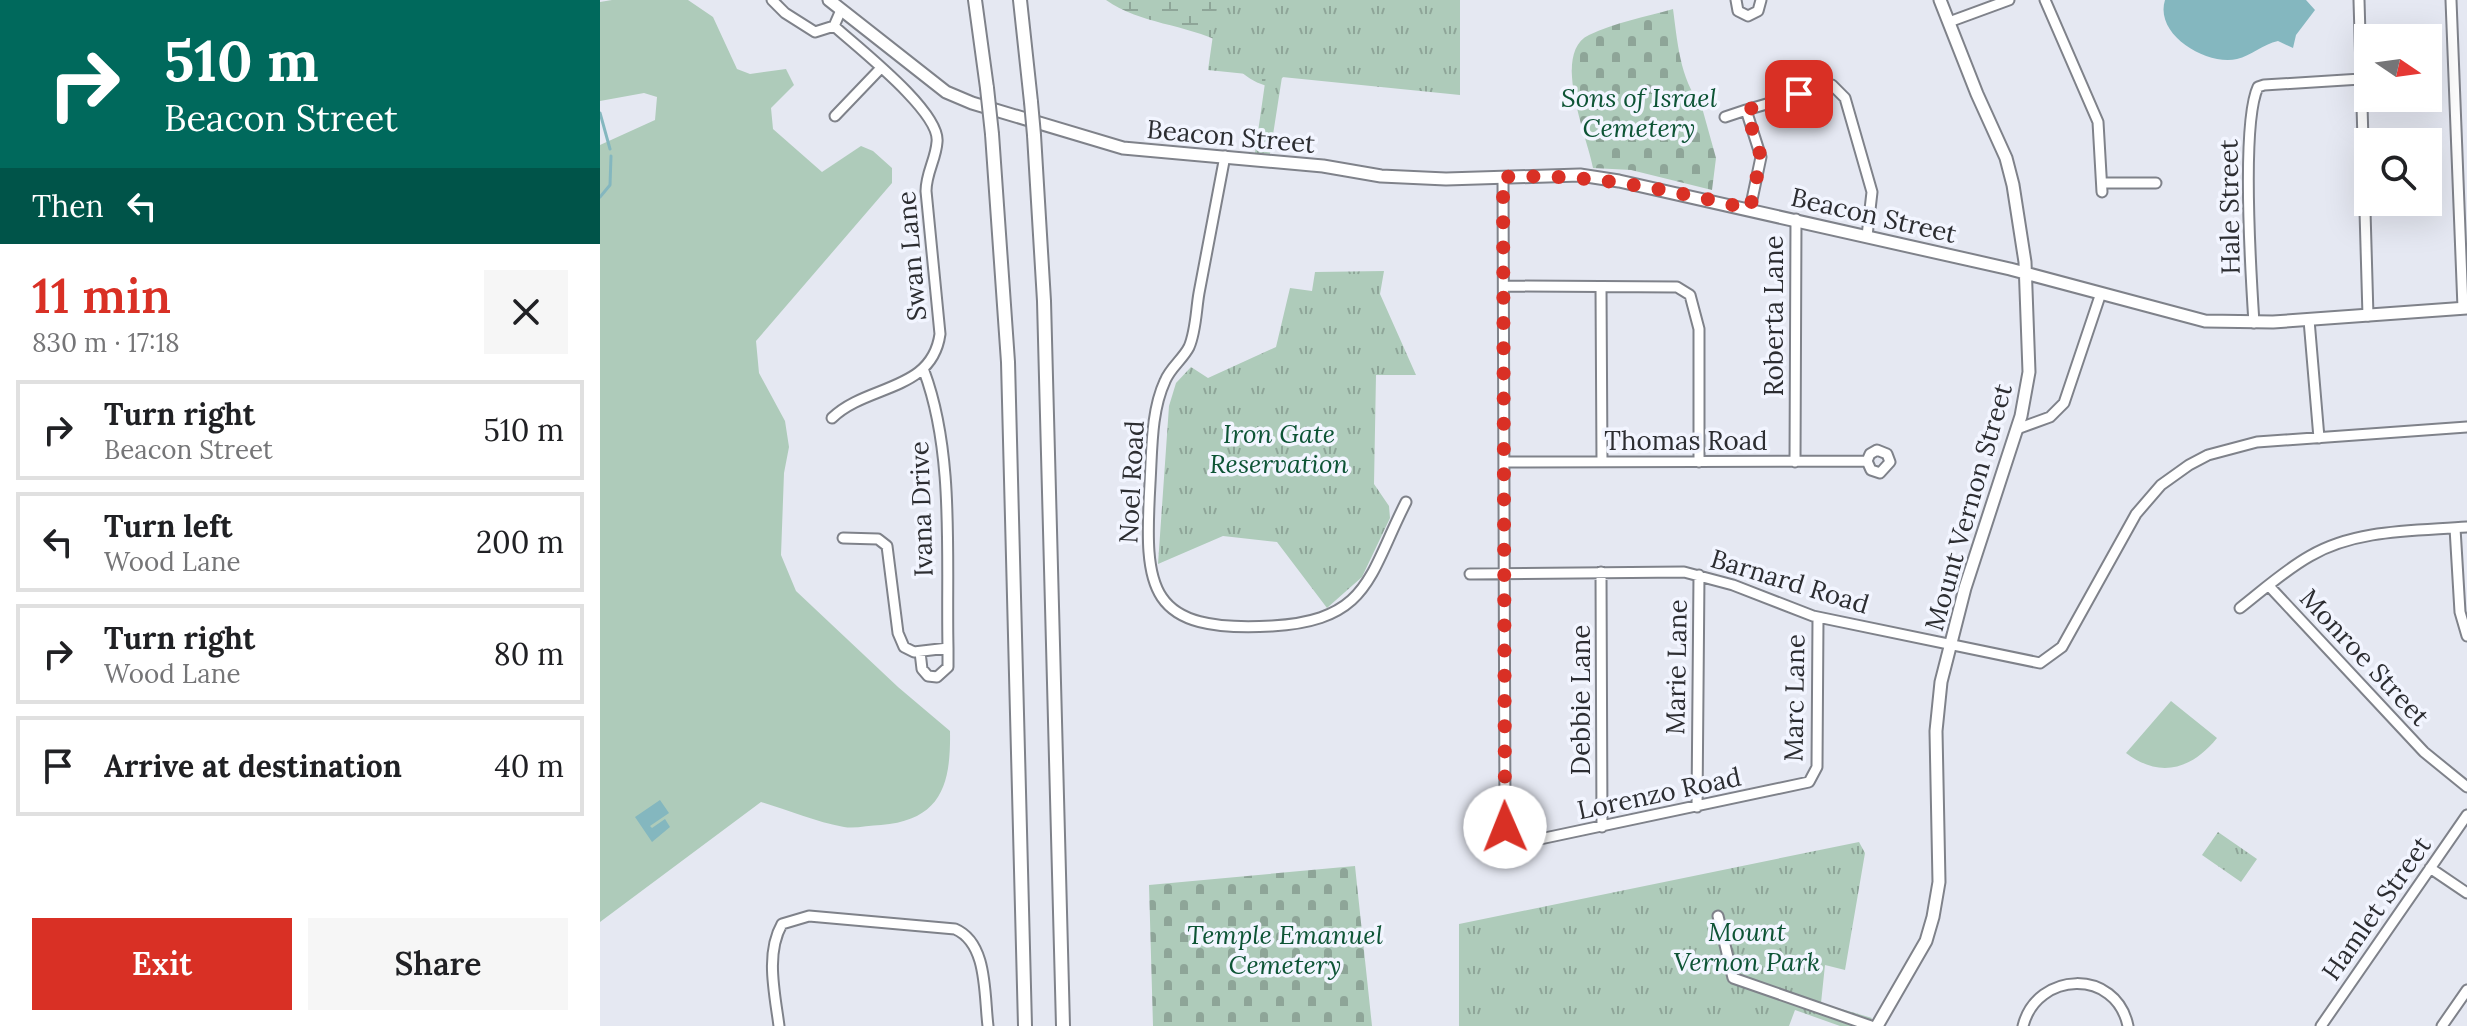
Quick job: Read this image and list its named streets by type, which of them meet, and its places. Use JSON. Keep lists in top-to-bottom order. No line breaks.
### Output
{"streets":{"main road":["Beacon Street","Mount Vernon Street"],"street":["Hale Street","Swan Lane","Roberta Lane","Thomas Road","Noel Road","Ivana Drive","Barnard Road","Monroe Street","Marie Lane","Marc Lane","Debbie Lane","Lorenzo Road","Hamlet Street"]},"crossings":[["Beacon Street","Hale Street"],["Beacon Street","Roberta Lane"],["Beacon Street","Noel Road"],["Beacon Street","Mount Vernon Street"],["Swan Lane","Ivana Drive"],["Roberta Lane","Thomas Road"],["Mount Vernon Street","Barnard Road"],["Barnard Road","Marie Lane"],["Barnard Road","Marc Lane"],["Barnard Road","Debbie Lane"],["Barnard Road","Lorenzo Road"],["Marie Lane","Lorenzo Road"],["Marc Lane","Lorenzo Road"],["Debbie Lane","Lorenzo Road"]],"parks":["Sons of Israel Cemetery","Iron Gate Reservation","Mount Vernon Park","Temple Emanuel Cemetery"],"north":"right","page":{"turn":["510 m","Beacon Street"],"then":"Then","heading":["11 min","830 m · 17:18"],"list":[{"name":"Turn right","note":"Beacon Street","value":"510 m"},{"name":"Turn left","note":"Wood Lane","value":"200 m"},{"name":"Turn right","note":"Wood Lane","value":"80 m"},{"name":"Arrive at destination","value":"40 m"}],"buttons":["Exit","Share"]}}
